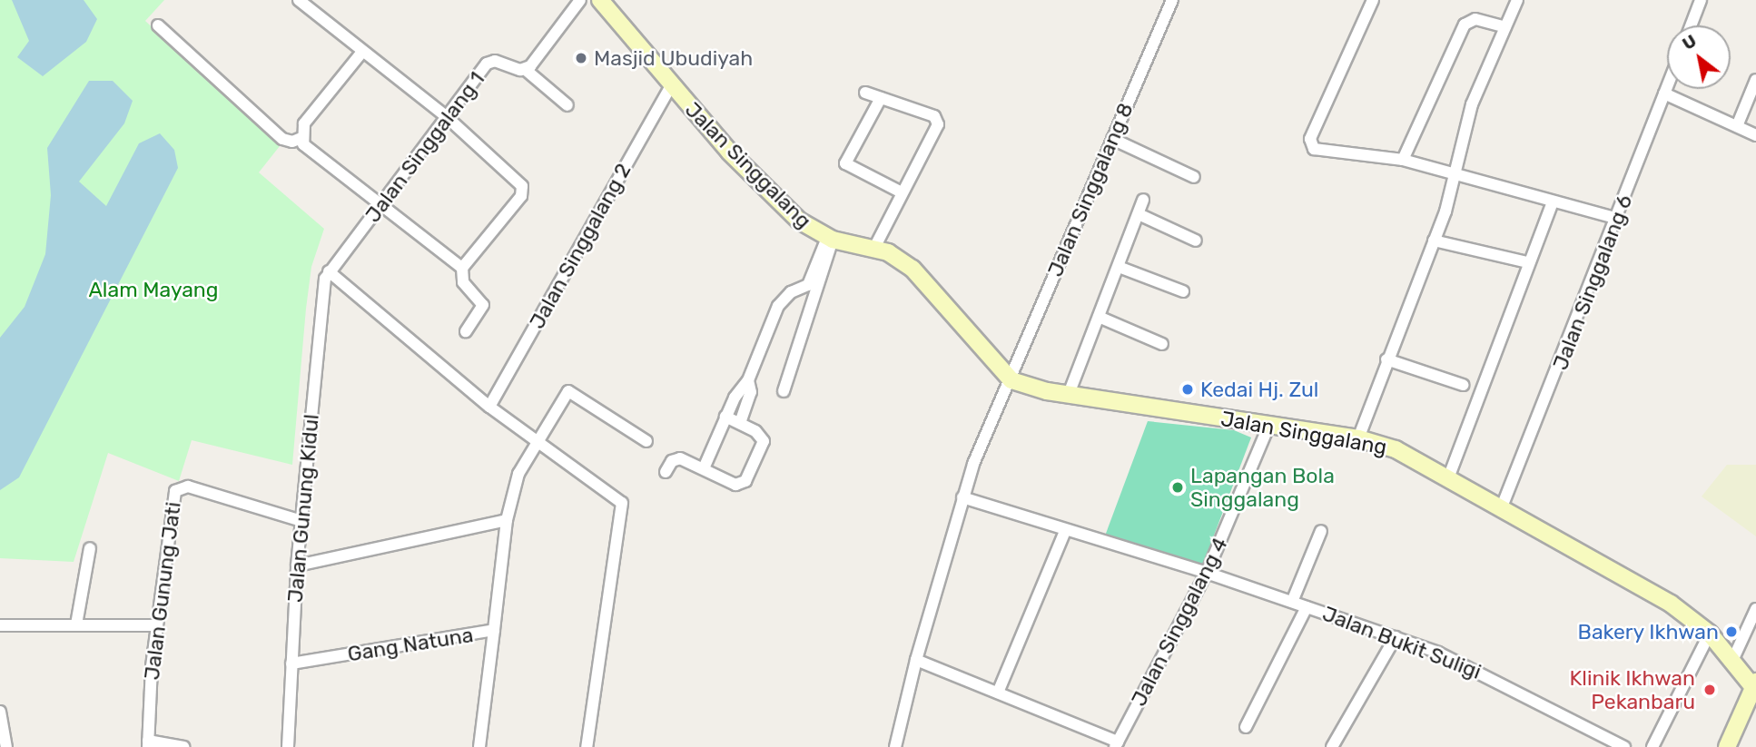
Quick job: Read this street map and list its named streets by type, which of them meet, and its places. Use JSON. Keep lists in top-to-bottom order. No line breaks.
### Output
{"streets":{"main road":["Jalan Singgalang"],"street":["Jalan Singgalang 1","Jalan Singgalang 8","Jalan Singgalang 2","Jalan Singgalang 6","Jalan Gunung Kidul","Jalan Gunung Jati","Jalan Singgalang 4","Jalan Bukit Suligi","Gang Natuna"]},"crossings":[["Jalan Singgalang 1","Jalan Gunung Kidul"],["Jalan Singgalang","Jalan Singgalang 8"],["Jalan Singgalang","Jalan Singgalang 2"],["Jalan Singgalang","Jalan Singgalang 6"],["Jalan Singgalang","Jalan Singgalang 4"],["Jalan Singgalang 8","Jalan Bukit Suligi"],["Jalan Gunung Kidul","Jalan Gunung Jati"],["Jalan Gunung Kidul","Gang Natuna"],["Jalan Singgalang 4","Jalan Bukit Suligi"]],"parks":["Alam Mayang"],"places":["Masjid Ubudiyah","Kedai Hj. Zul","Lapangan Bola Singgalang","Bakery Ikhwan","Klinik Ikhwan Pekanbaru"],"north":"top left"}
